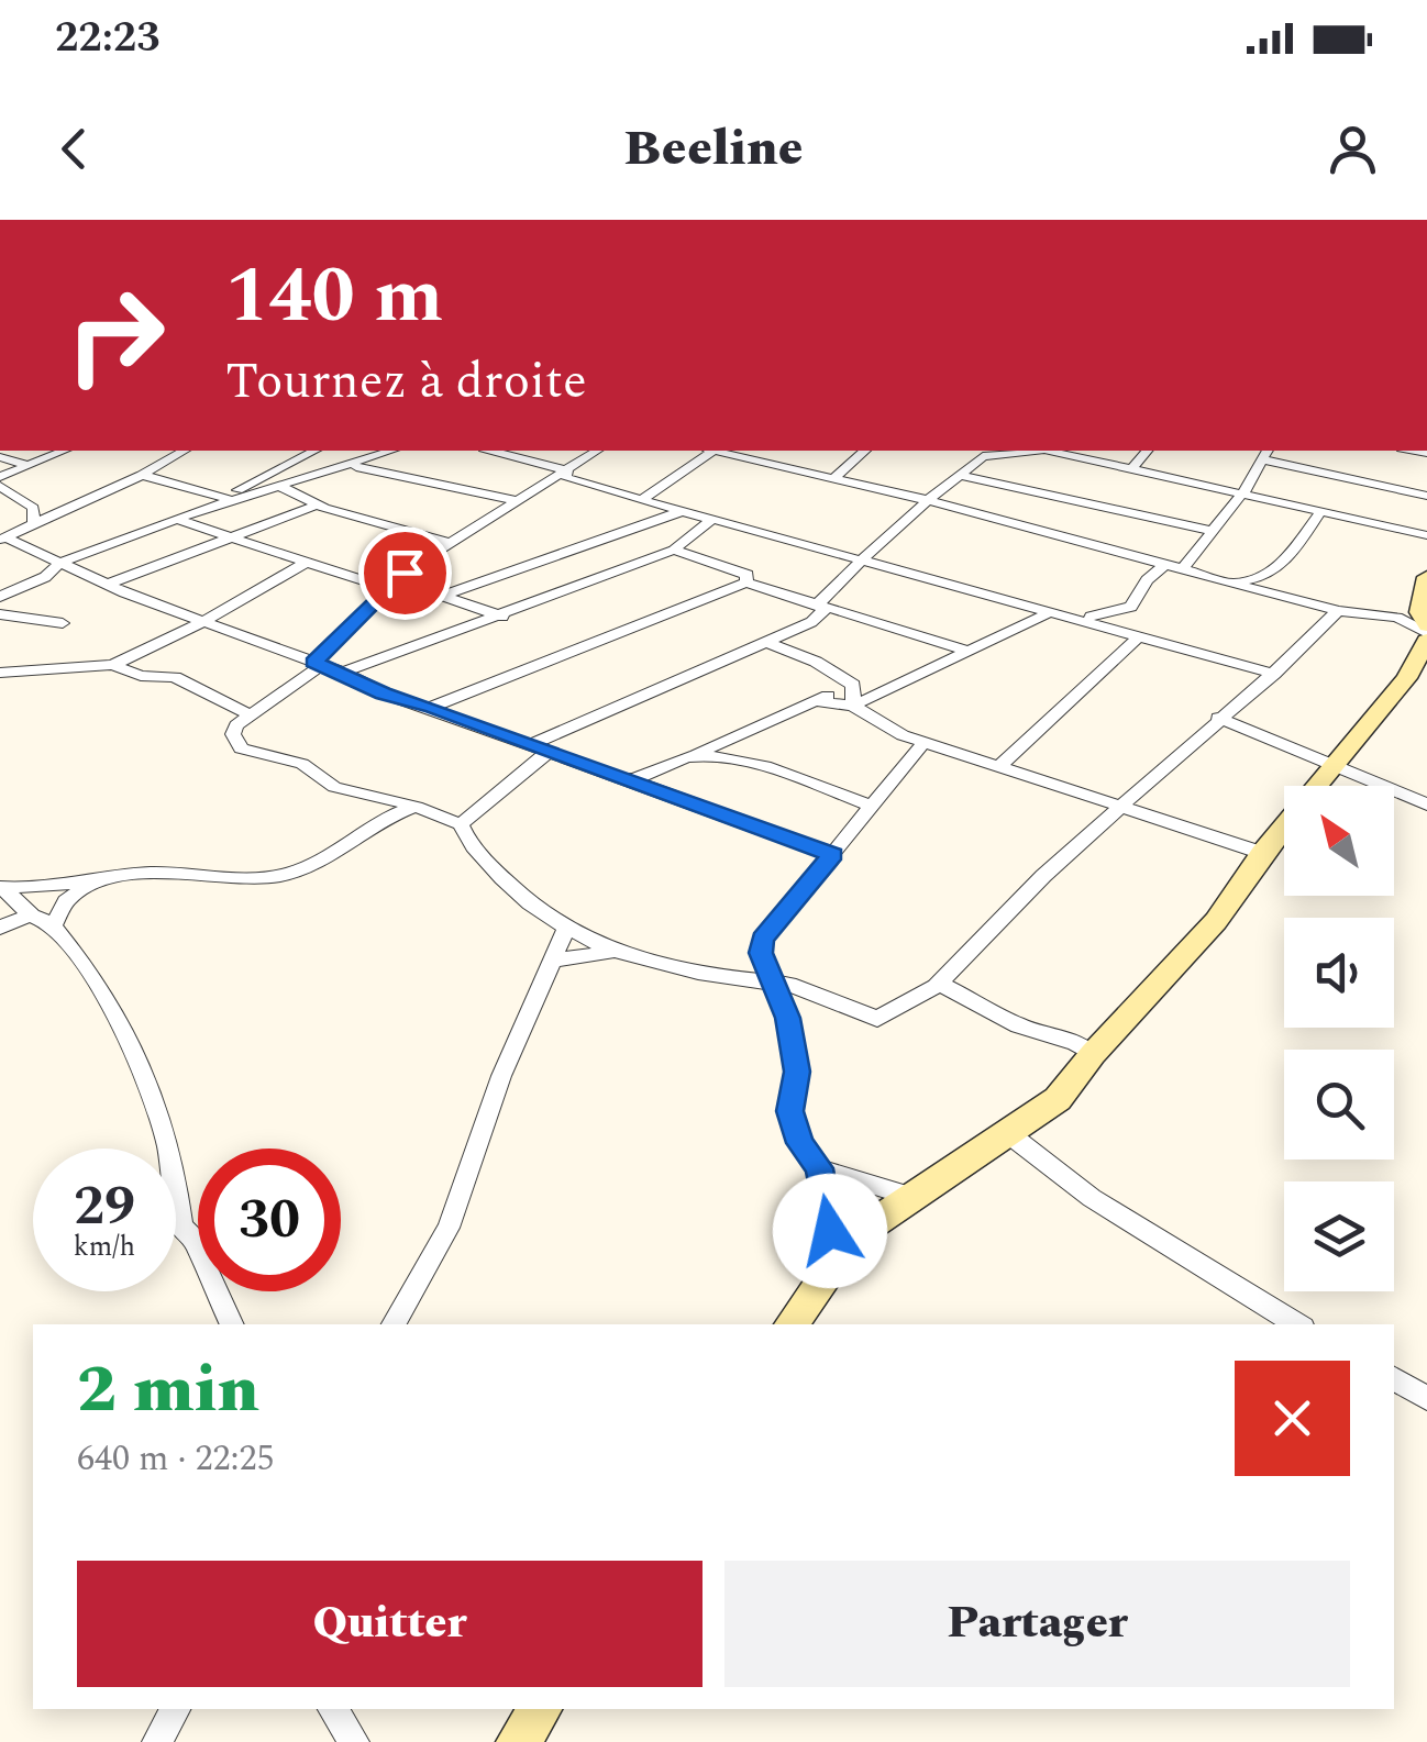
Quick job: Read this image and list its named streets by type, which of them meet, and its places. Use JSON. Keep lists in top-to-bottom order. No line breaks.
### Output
{"north":"top left","page":{"status":"22:23","header":"Beeline","turn":["140 m","Tournez à droite"],"speed":"29 km/h","limit":"30","heading":["2 min","640 m · 22:25"],"buttons":["Quitter","Partager"]}}
